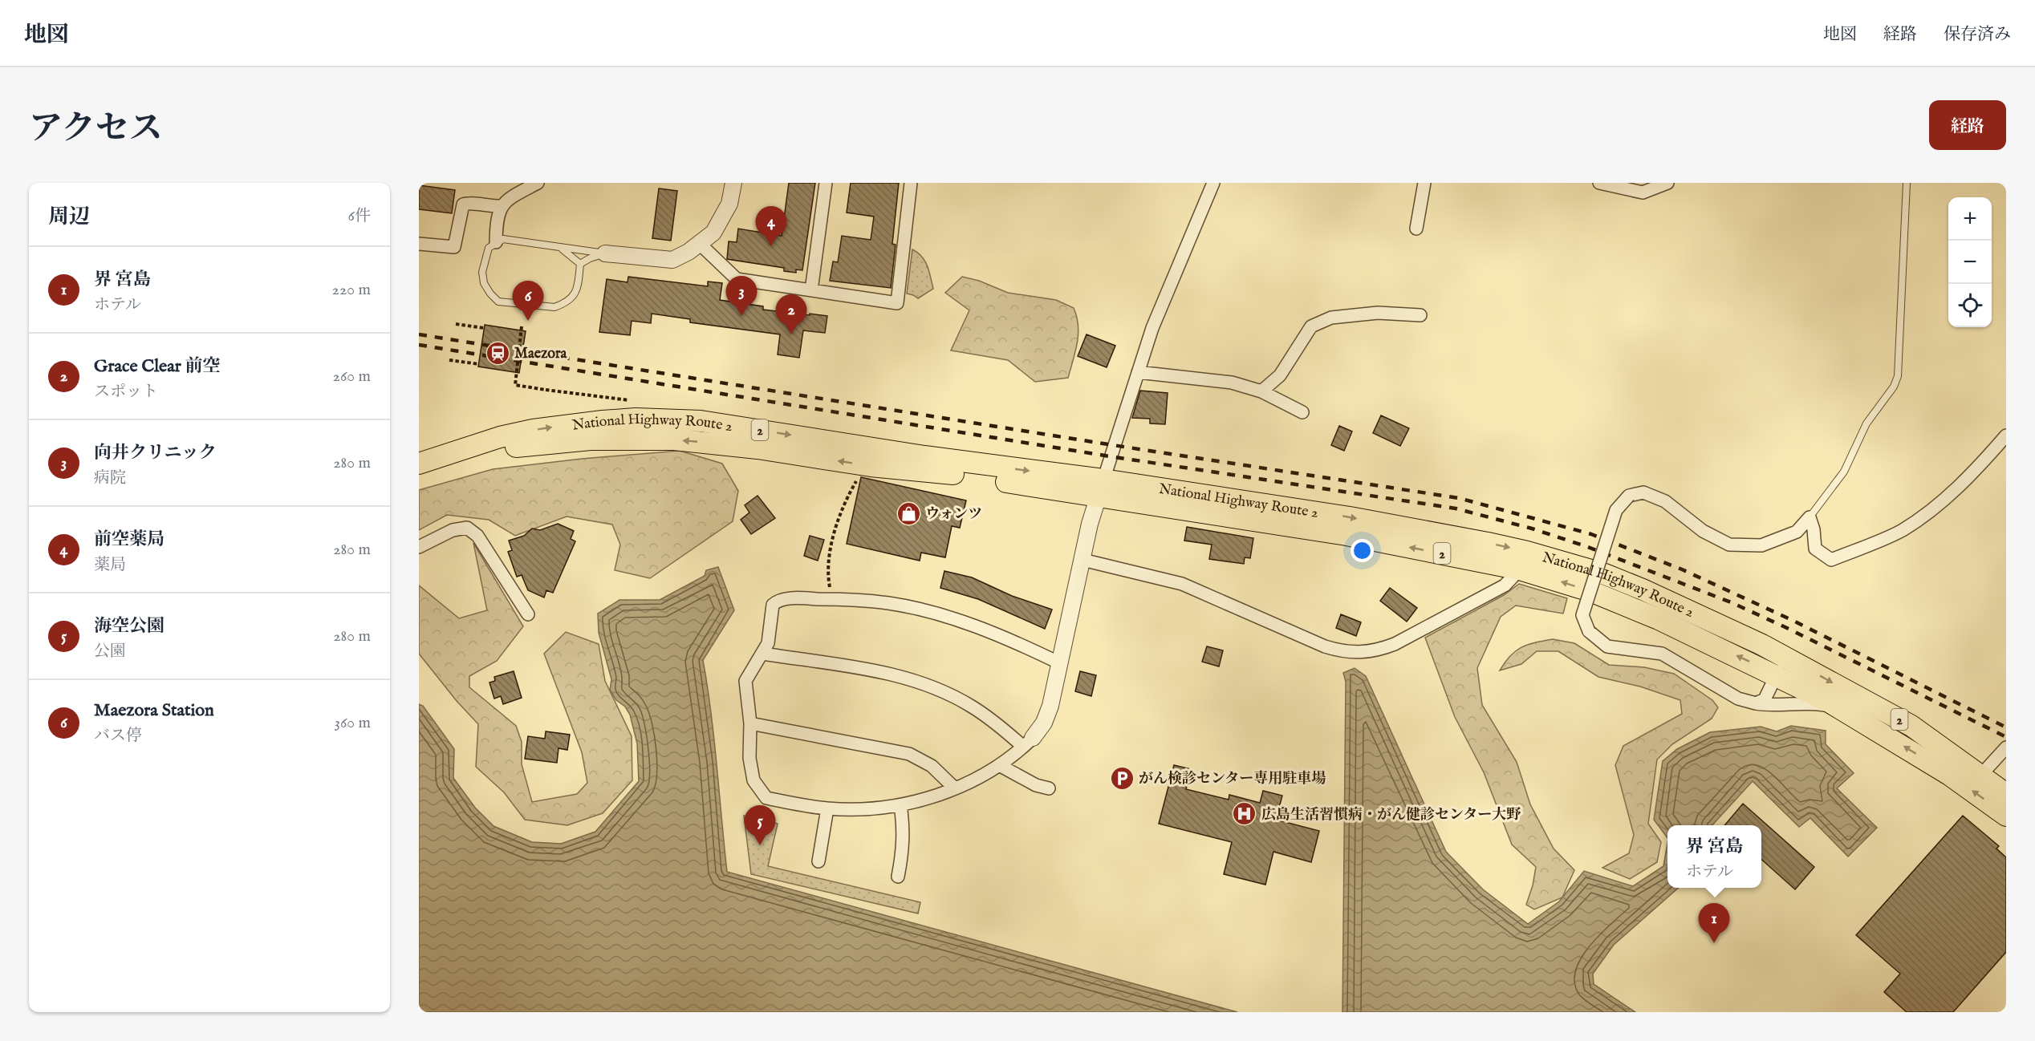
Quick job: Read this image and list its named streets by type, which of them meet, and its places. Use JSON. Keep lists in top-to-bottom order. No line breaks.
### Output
{"streets":{"highway":["National Highway Route 2","2"]},"places":{"station":["Maezora"],"shop":["ウォンツ"],"parking":["がん検診センター専用駐車場"],"hospital":["広島生活習慣病・がん健診センター大野"]},"page":{"header":"地図","nav":["地図","経路","保存済み"],"title":"アクセス","buttons":"経路","heading":["周辺","6件"],"map_buttons":["+","−"],"pins":["4","3","6","2","5","1"],"list":[{"mark":"1","name":"界 宮島","note":"ホテル","value":"220 m"},{"mark":"2","name":"Grace Clear 前空","note":"スポット","value":"260 m"},{"mark":"3","name":"向井クリニック","note":"病院","value":"280 m"},{"mark":"4","name":"前空薬局","note":"薬局","value":"280 m"},{"mark":"5","name":"海空公園","note":"公園","value":"280 m"},{"mark":"6","name":"Maezora Station","note":"バス停","value":"360 m"}],"popup":["界 宮島","ホテル"]}}
